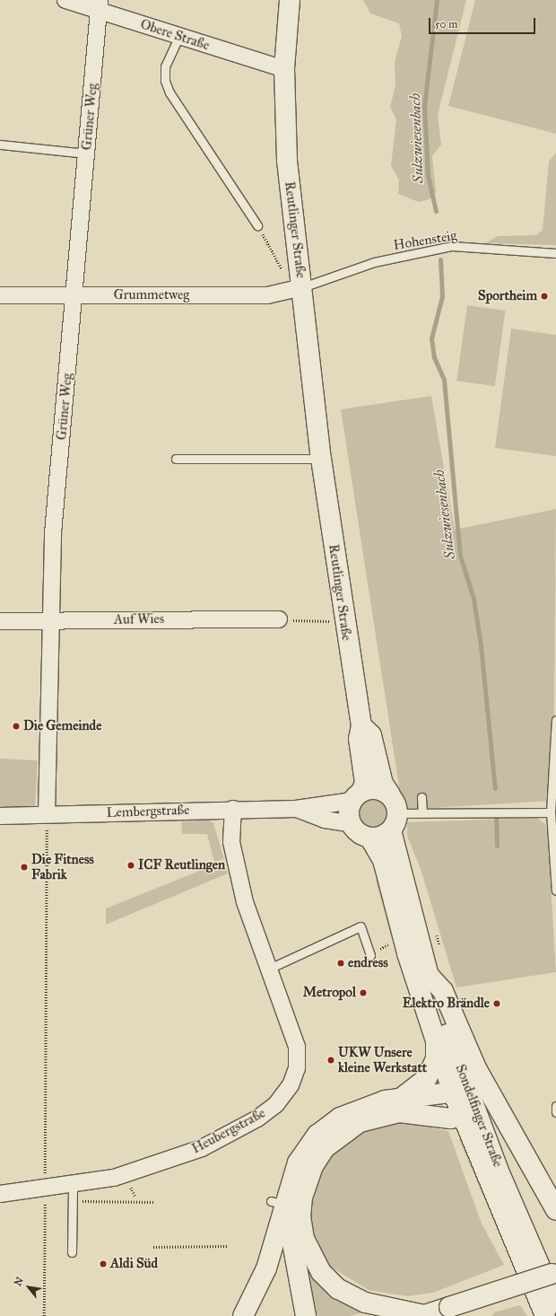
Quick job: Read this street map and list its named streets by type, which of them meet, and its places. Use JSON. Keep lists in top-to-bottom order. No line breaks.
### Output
{"streets":{"main road":["Reutlinger Straße","Sondelfinger Straße"],"street":["Obere Straße","Grüner Weg","Grummetweg","Auf Wies","Lembergstraße","Heubergstraße"],"lane":["Hohensteig"]},"crossings":[["Obere Straße","Grüner Weg"],["Obere Straße","Reutlinger Straße"],["Grüner Weg","Grummetweg"],["Grüner Weg","Auf Wies"],["Grüner Weg","Lembergstraße"],["Reutlinger Straße","Hohensteig"],["Reutlinger Straße","Grummetweg"],["Reutlinger Straße","Lembergstraße"],["Reutlinger Straße","Sondelfinger Straße"],["Hohensteig","Grummetweg"],["Lembergstraße","Sondelfinger Straße"],["Lembergstraße","Heubergstraße"]],"water":["Sulzwiesenbach"],"places":["Sportheim","Die Gemeinde","ICF Reutlingen","Die Fitness Fabrik","endress","Metropol","Elektro Brändle","UKW Unsere kleine Werkstatt","Aldi Süd"],"scale_bar":"50 m","north":"top left"}
